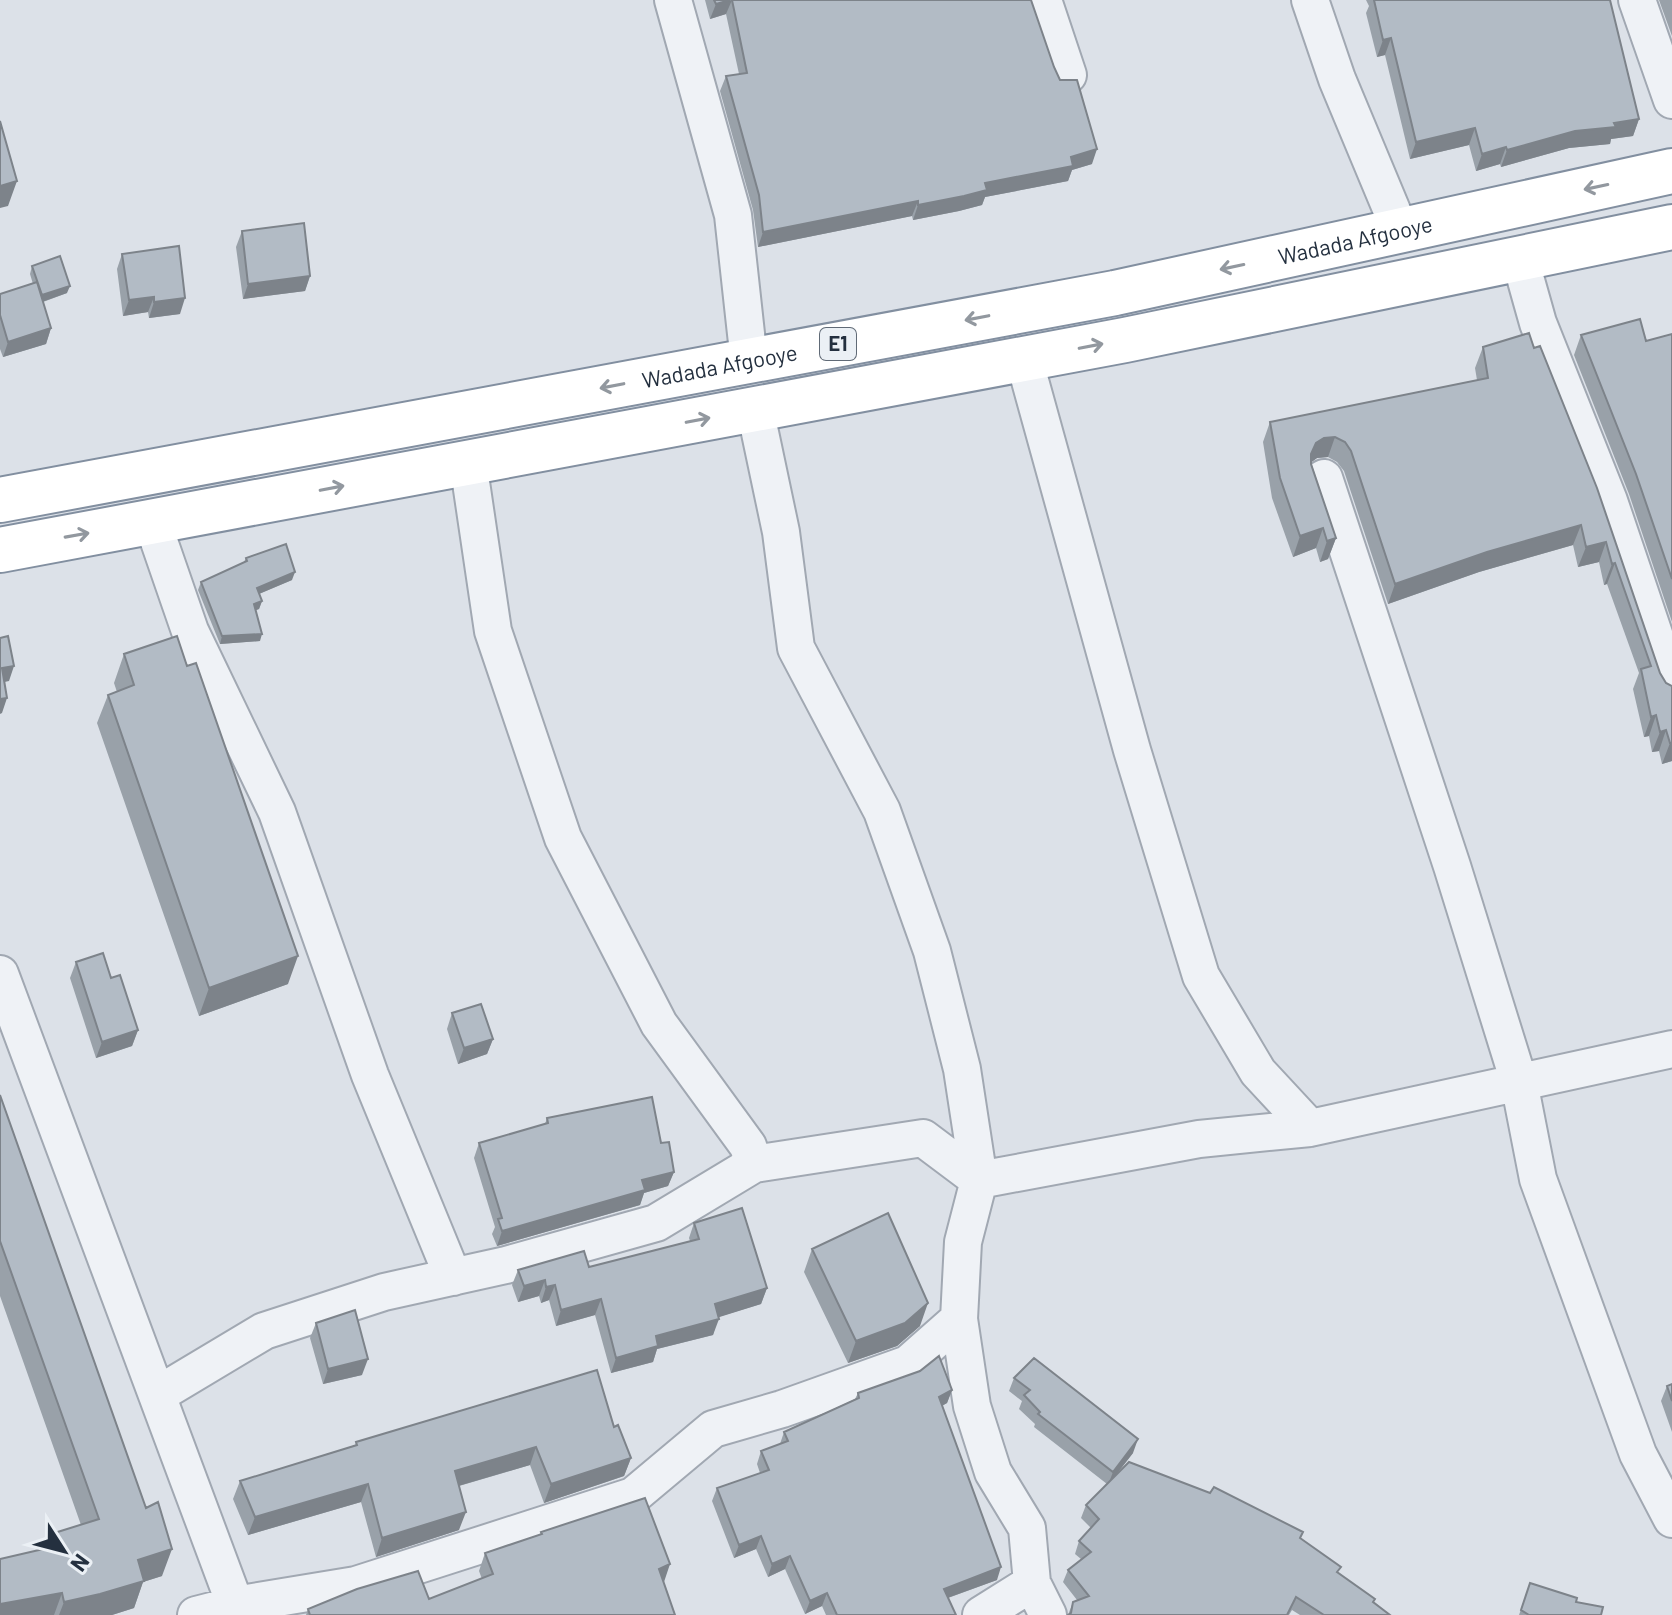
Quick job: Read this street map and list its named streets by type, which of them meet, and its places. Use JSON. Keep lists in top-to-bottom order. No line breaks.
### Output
{"streets":{"highway":["Wadada Afgooye","E1"]},"north":"bottom right"}
